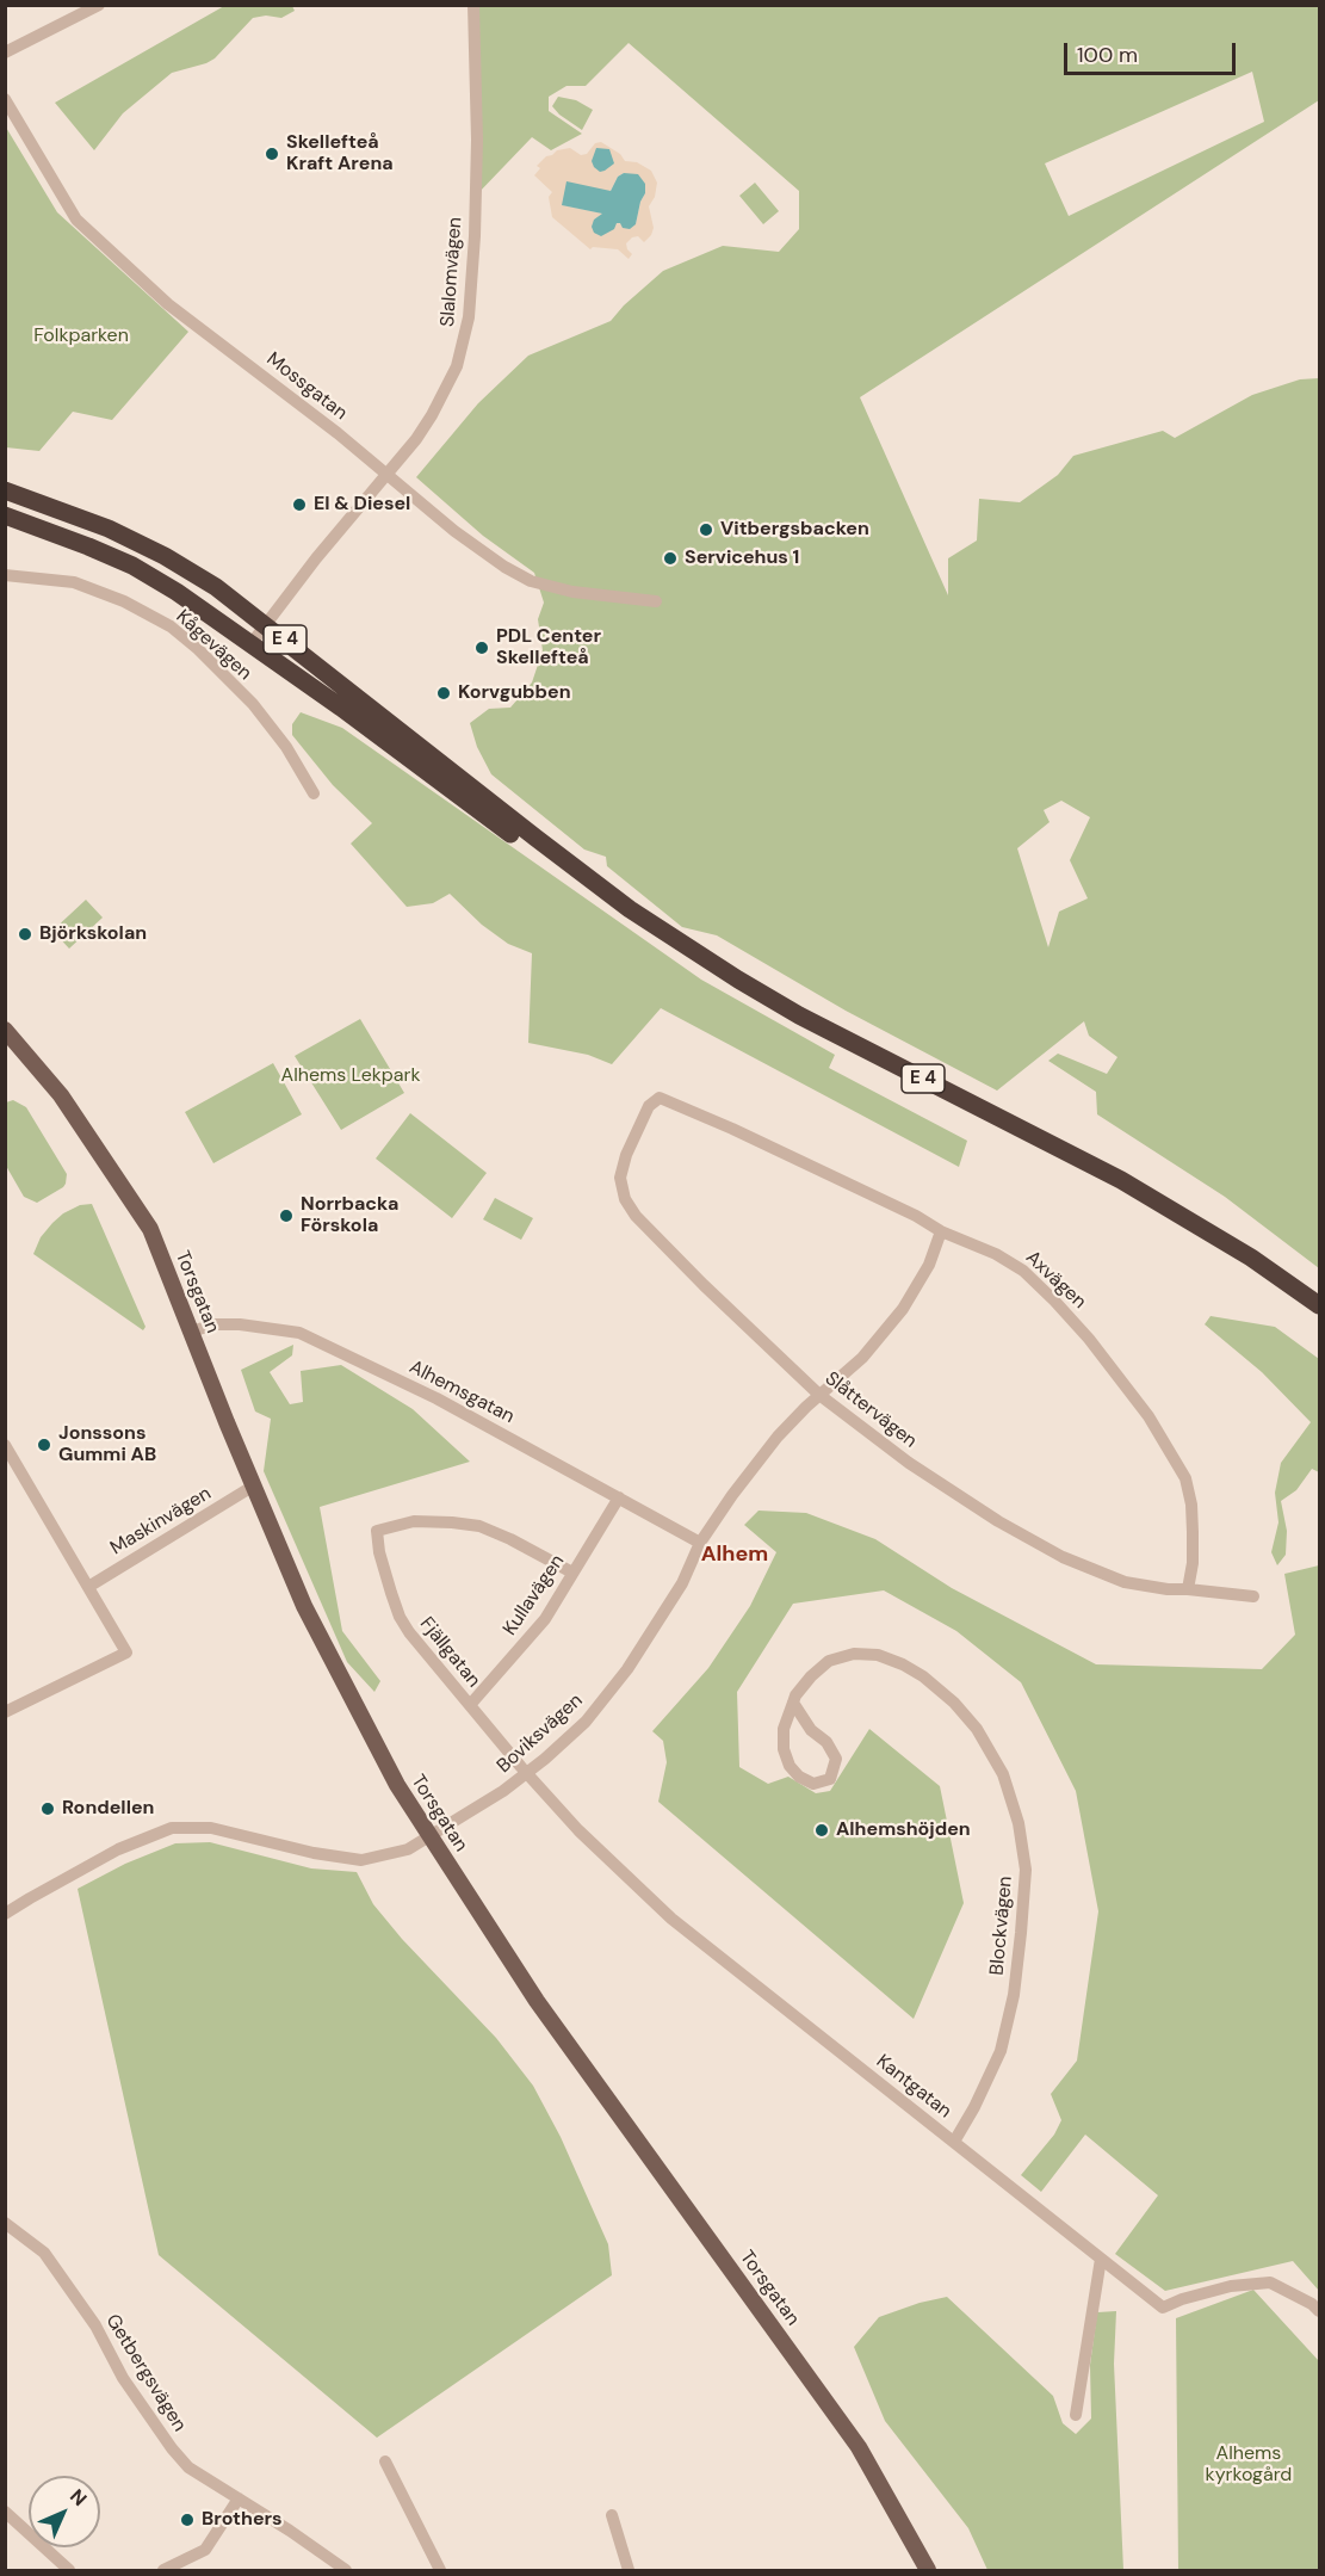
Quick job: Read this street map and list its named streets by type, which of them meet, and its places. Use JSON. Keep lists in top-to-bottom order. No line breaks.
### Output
{"streets":{"highway":["E 4"],"main road":["Torsgatan"],"street":["Slalomvägen","Mossgatan","Kågevägen","Axvägen","Alhemsgatan","Slåttervägen","Maskinvägen","Kullavägen","Fjällgatan","Boviksvägen","Blockvägen","Kantgatan","Getbergsvägen"]},"crossings":[["Slalomvägen","Mossgatan"],["Slalomvägen","E 4"],["Axvägen","Slåttervägen"],["Axvägen","Boviksvägen"],["Torsgatan","Alhemsgatan"],["Torsgatan","Maskinvägen"],["Torsgatan","Boviksvägen"],["Alhemsgatan","Kullavägen"],["Alhemsgatan","Boviksvägen"],["Slåttervägen","Boviksvägen"],["Kullavägen","Fjällgatan"],["Fjällgatan","Boviksvägen"],["Fjällgatan","Kantgatan"],["Boviksvägen","Kantgatan"],["Blockvägen","Kantgatan"]],"districts":["Alhem"],"parks":["Folkparken","Alhems Lekpark","Alhems kyrkogård"],"places":["Skellefteå Kraft Arena","El & Diesel","Vitbergsbacken","Servicehus 1","PDL Center Skellefteå","Korvgubben","Björkskolan","Norrbacka Förskola","Jonssons Gummi AB","Rondellen","Alhemshöjden","Brothers"],"scale_bar":"100 m","north":"top right"}
